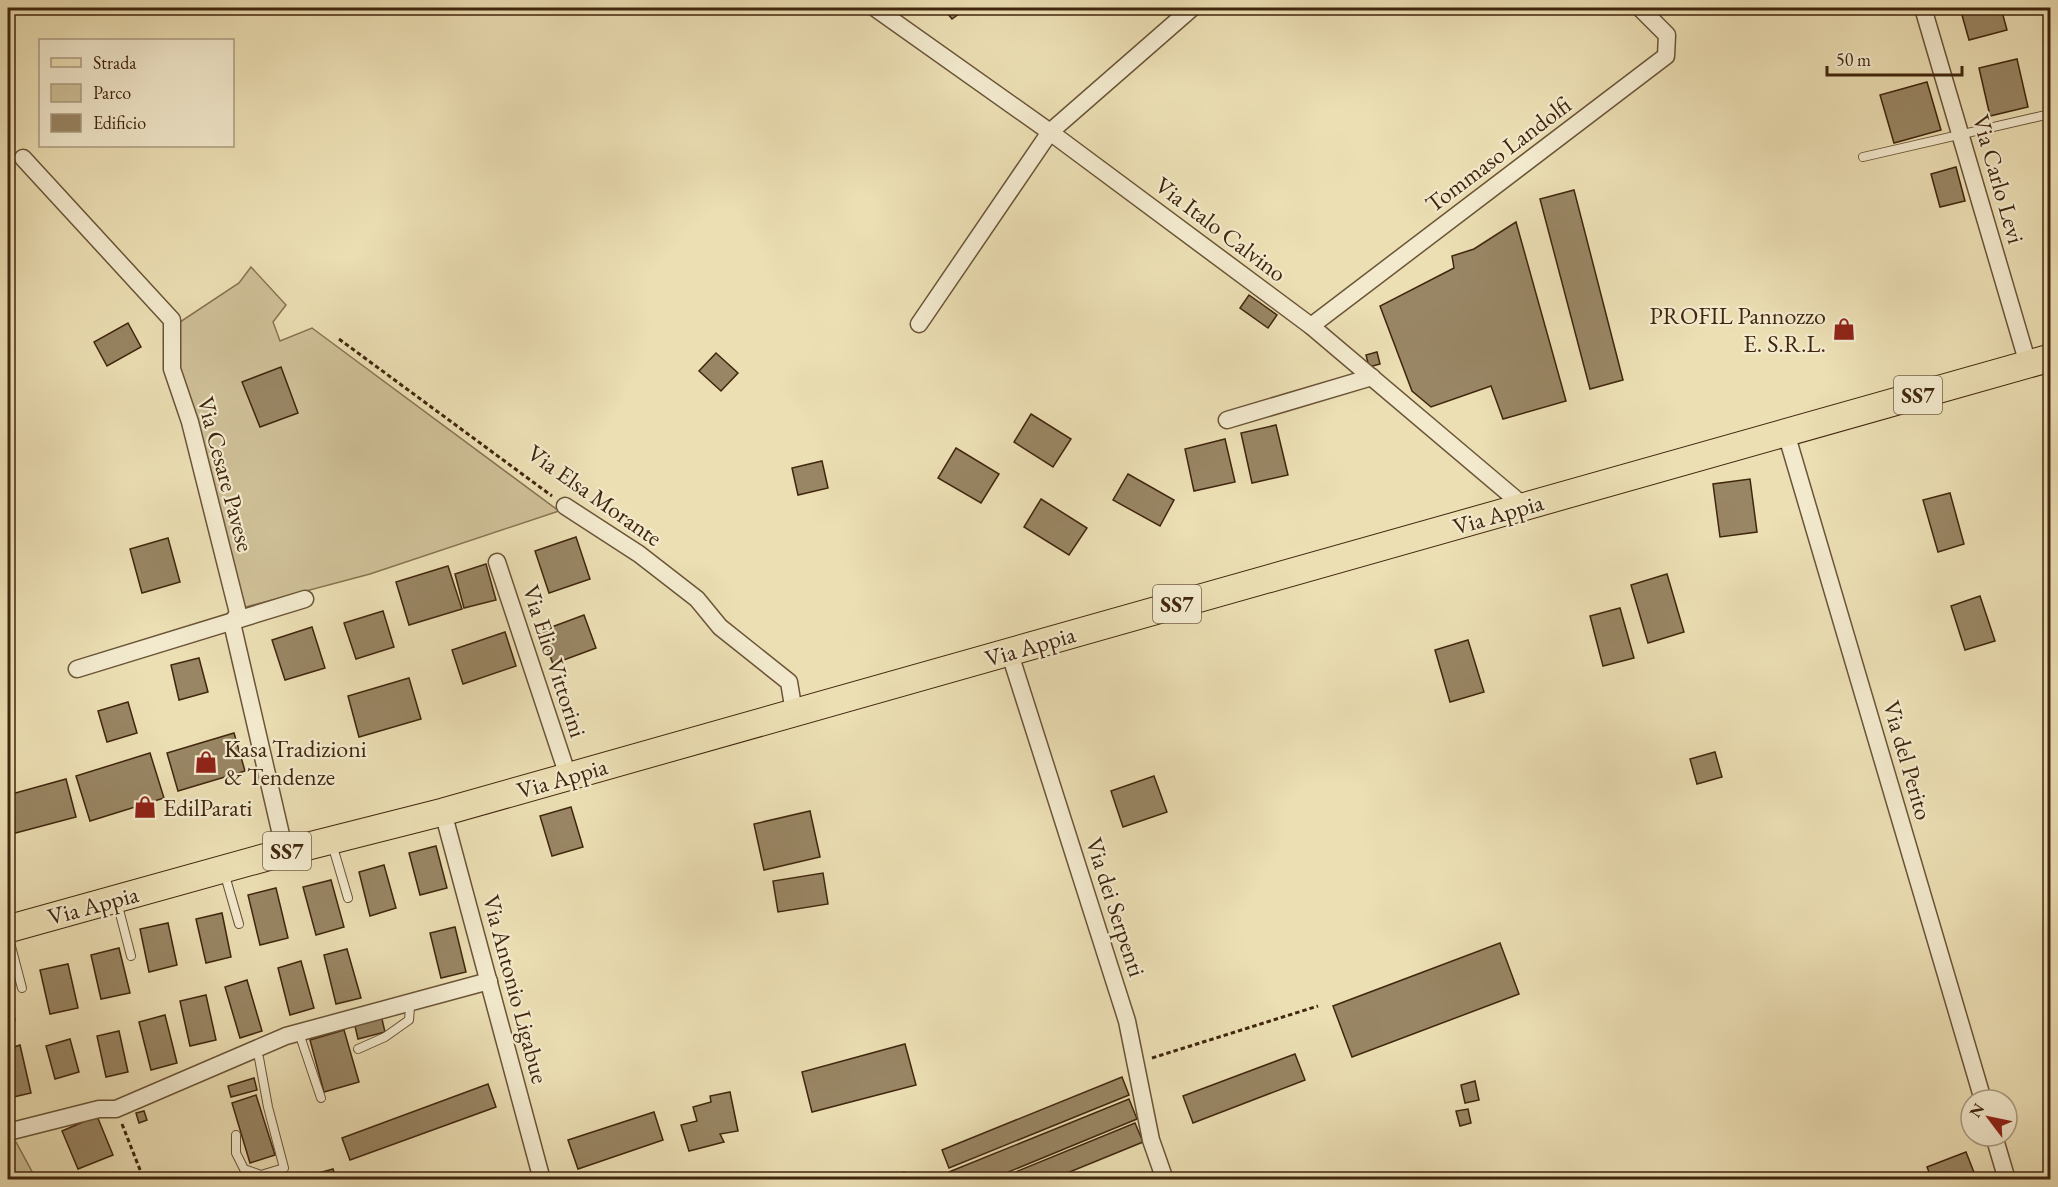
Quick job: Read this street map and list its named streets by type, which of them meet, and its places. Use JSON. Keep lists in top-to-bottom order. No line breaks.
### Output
{"streets":{"main road":["SS7","Via Appia"],"street":["Tommaso Landolfi","Via Carlo Levi","Via Italo Calvino","Via Cesare Pavese","Via Elsa Morante","Via Elio Vittorini","Via del Perito","Via dei Serpenti","Via Antonio Ligabue"]},"crossings":[["Tommaso Landolfi","Via Italo Calvino"],["Via Carlo Levi","Via Appia"],["Via Italo Calvino","Via Appia"],["Via Cesare Pavese","Via Appia"],["Via Elsa Morante","Via Appia"],["Via Appia","Via Elio Vittorini"],["Via Appia","Via del Perito"],["Via Appia","Via dei Serpenti"],["Via Appia","Via Antonio Ligabue"]],"places":{"shop":["PROFIL Pannozzo E. S.R.L.","Kasa Tradizioni & Tendenze","EdilParati"]},"legend":["Strada","Parco","Edificio"],"scale_bar":"50 m","north":"top left"}
